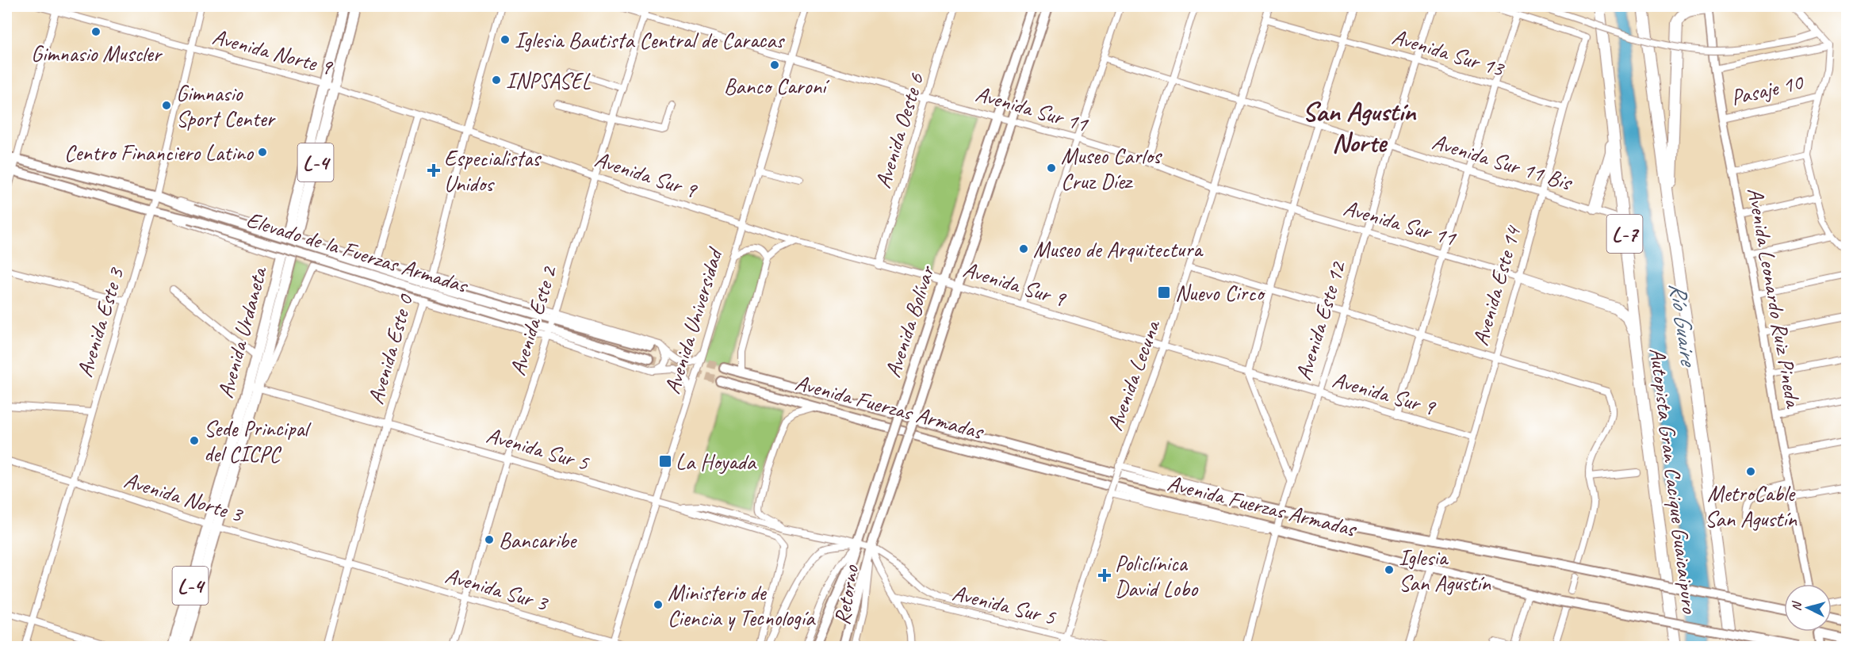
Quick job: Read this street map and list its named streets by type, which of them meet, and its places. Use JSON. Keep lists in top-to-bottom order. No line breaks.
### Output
{"streets":{"highway":["L-7","Autopista Gran Cacique Guaicaipuro"],"main road":["L-4","Elevado de la Fuerzas Armadas","Avenida Bolívar","Avenida Urdaneta","Avenida Fuerzas Armadas"],"street":["Avenida Norte 9","Avenida Sur 13","Pasaje 10","Avenida Sur 11","Avenida Oeste 6","Avenida Sur 11 Bis","Avenida Sur 9","Avenida Este 14","Avenida Leonardo Ruiz Pineda","Avenida Este 2","Avenida Este 12","Avenida Universidad","Avenida Este 3","Avenida Este 0","Avenida Lecuna","Avenida Sur 5","Avenida Norte 3","Avenida Sur 3","Retorno"]},"crossings":[["Avenida Norte 9","Avenida Sur 9"],["Avenida Norte 9","Avenida Este 3"],["Avenida Norte 9","Avenida Urdaneta"],["Avenida Norte 9","Avenida Este 0"],["Avenida Sur 13","Avenida Este 14"],["Avenida Sur 13","Avenida Este 12"],["Avenida Sur 13","Avenida Lecuna"],["Pasaje 10","Avenida Leonardo Ruiz Pineda"],["Avenida Sur 11","Avenida Oeste 6"],["Avenida Sur 11","Avenida Este 14"],["Avenida Sur 11","Avenida Este 2"],["Avenida Sur 11","Avenida Este 12"],["Avenida Sur 11","Avenida Universidad"],["Avenida Sur 11","Avenida Bolívar"],["Avenida Sur 11","Avenida Lecuna"],["Avenida Oeste 6","Avenida Sur 9"],["Avenida Sur 11 Bis","Avenida Este 14"],["Avenida Sur 11 Bis","Avenida Este 12"],["Avenida Sur 11 Bis","Avenida Lecuna"],["Avenida Sur 9","Avenida Este 14"],["Avenida Sur 9","Avenida Este 2"],["Avenida Sur 9","Avenida Este 12"],["Avenida Sur 9","Avenida Universidad"],["Avenida Sur 9","Avenida Bolívar"],["Avenida Sur 9","Avenida Este 0"],["Avenida Sur 9","Avenida Lecuna"],["Elevado de la Fuerzas Armadas","Avenida Este 2"],["Elevado de la Fuerzas Armadas","Avenida Este 3"],["Avenida Este 14","Avenida Fuerzas Armadas"],["Avenida Este 2","Avenida Sur 5"],["Avenida Este 2","Avenida Sur 3"],["Avenida Este 12","Avenida Fuerzas Armadas"],["Avenida Universidad","Avenida Sur 5"],["Avenida Universidad","Avenida Sur 3"],["Avenida Bolívar","Avenida Sur 5"],["Avenida Bolívar","Retorno"],["Avenida Este 3","Avenida Norte 3"],["Avenida Urdaneta","Avenida Sur 5"],["Avenida Urdaneta","Avenida Norte 3"],["Avenida Este 0","Avenida Sur 5"],["Avenida Este 0","Avenida Norte 3"],["Avenida Este 0","Avenida Sur 3"],["Avenida Lecuna","Avenida Sur 5"],["Avenida Sur 5","Retorno"],["Avenida Norte 3","Avenida Sur 3"]],"districts":["San Agustín Norte"],"water":["Río Guaire"],"places":{"other":["Gimnasio Muscler","Iglesia Bautista Central de Caracas","Banco Caroní","INPSASEL","Gimnasio Sport Center","Centro Financiero Latino","Museo Carlos Cruz Díez","Museo de Arquitectura","Sede Principal del CICPC","MetroCable San Agustín","Bancaribe","Iglesia San Agustín","Ministerio de Ciencia y Tecnología"],"health":["Especialistas Unidos","Policlínica David Lobo"],"transit":["Nuevo Circo","La Hoyada"]},"north":"left"}
